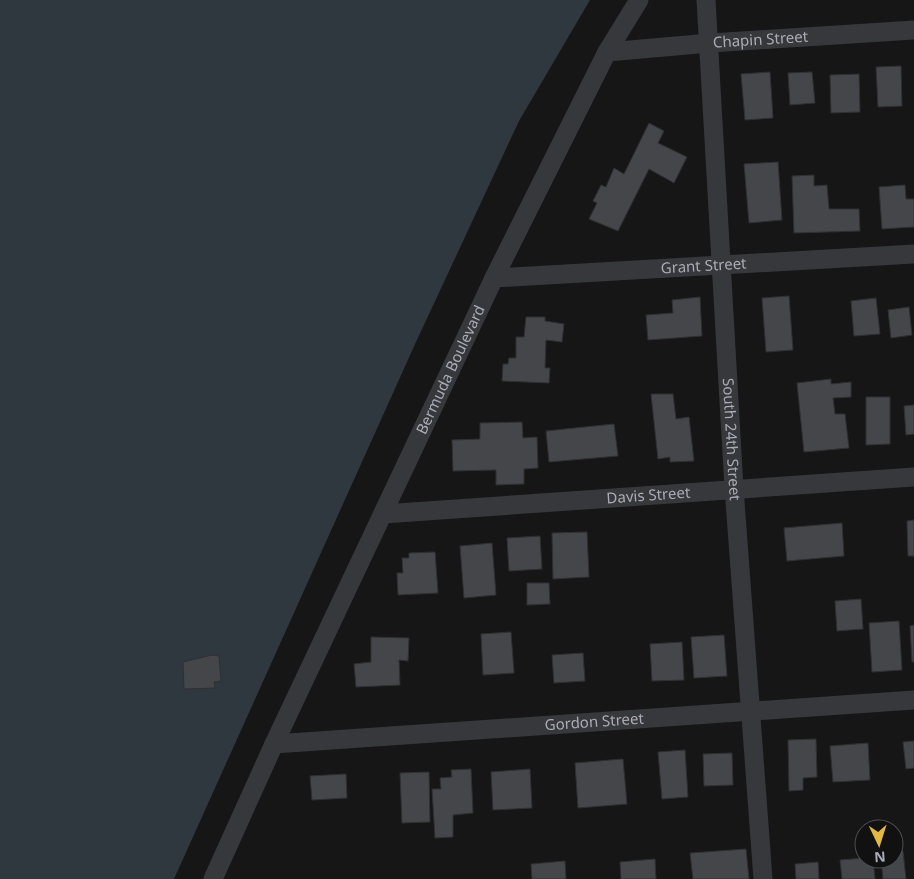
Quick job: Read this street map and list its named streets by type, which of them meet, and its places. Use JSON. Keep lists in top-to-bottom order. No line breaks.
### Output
{"streets":{"street":["Chapin Street","Grant Street","Bermuda Boulevard","South 24th Street","Davis Street","Gordon Street"]},"crossings":[["Chapin Street","Bermuda Boulevard"],["Chapin Street","South 24th Street"],["Grant Street","Bermuda Boulevard"],["Grant Street","South 24th Street"],["Bermuda Boulevard","Davis Street"],["Bermuda Boulevard","Gordon Street"],["South 24th Street","Davis Street"],["South 24th Street","Gordon Street"]],"north":"bottom"}
